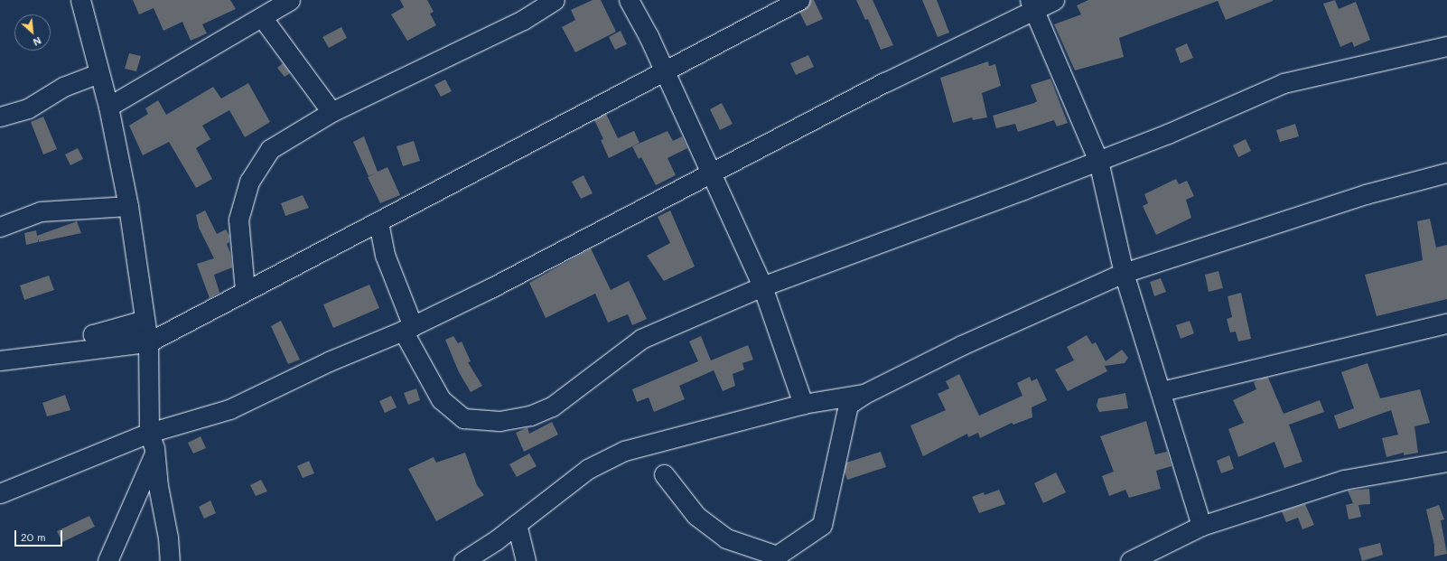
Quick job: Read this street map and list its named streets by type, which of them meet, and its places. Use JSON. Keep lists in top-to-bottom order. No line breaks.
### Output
{"scale_bar":"20 m","north":"bottom right"}
